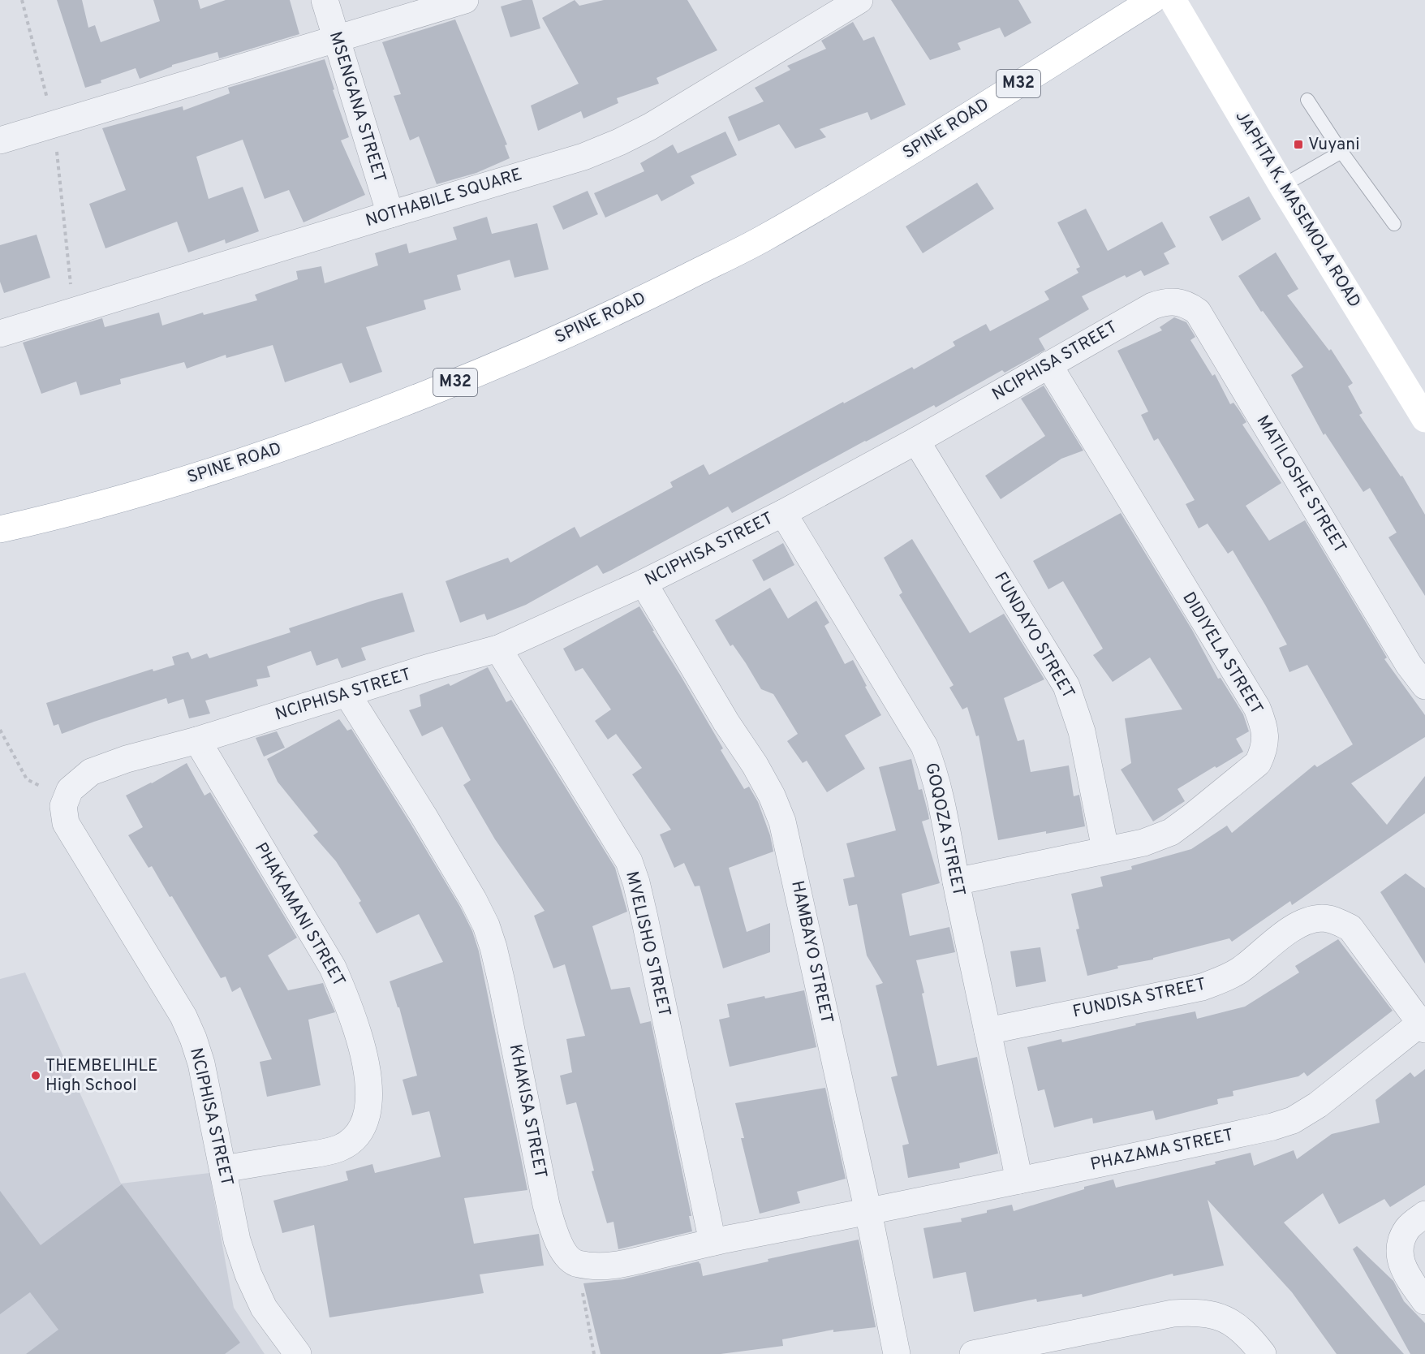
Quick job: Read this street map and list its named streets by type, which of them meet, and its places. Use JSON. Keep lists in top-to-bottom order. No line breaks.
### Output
{"streets":{"main road":["M32","SPINE ROAD","JAPHTA K. MASEMOLA ROAD"],"street":["MSENGANA STREET","NOTHABILE SQUARE","NCIPHISA STREET","MATILOSHE STREET","FUNDAYO STREET","DIDIYELA STREET","GOQOZA STREET","PHAKAMANI STREET","MVELISHO STREET","HAMBAYO STREET","FUNDISA STREET","KHAKISA STREET","PHAZAMA STREET"]},"crossings":[["MSENGANA STREET","NOTHABILE SQUARE"],["NCIPHISA STREET","MATILOSHE STREET"],["NCIPHISA STREET","FUNDAYO STREET"],["NCIPHISA STREET","DIDIYELA STREET"],["NCIPHISA STREET","GOQOZA STREET"],["NCIPHISA STREET","PHAKAMANI STREET"],["NCIPHISA STREET","MVELISHO STREET"],["NCIPHISA STREET","HAMBAYO STREET"],["NCIPHISA STREET","KHAKISA STREET"],["FUNDAYO STREET","DIDIYELA STREET"],["DIDIYELA STREET","GOQOZA STREET"],["GOQOZA STREET","FUNDISA STREET"],["GOQOZA STREET","PHAZAMA STREET"],["HAMBAYO STREET","PHAZAMA STREET"],["FUNDISA STREET","PHAZAMA STREET"]],"places":{"transit":["Vuyani"],"other":["THEMBELIHLE High School"]}}
